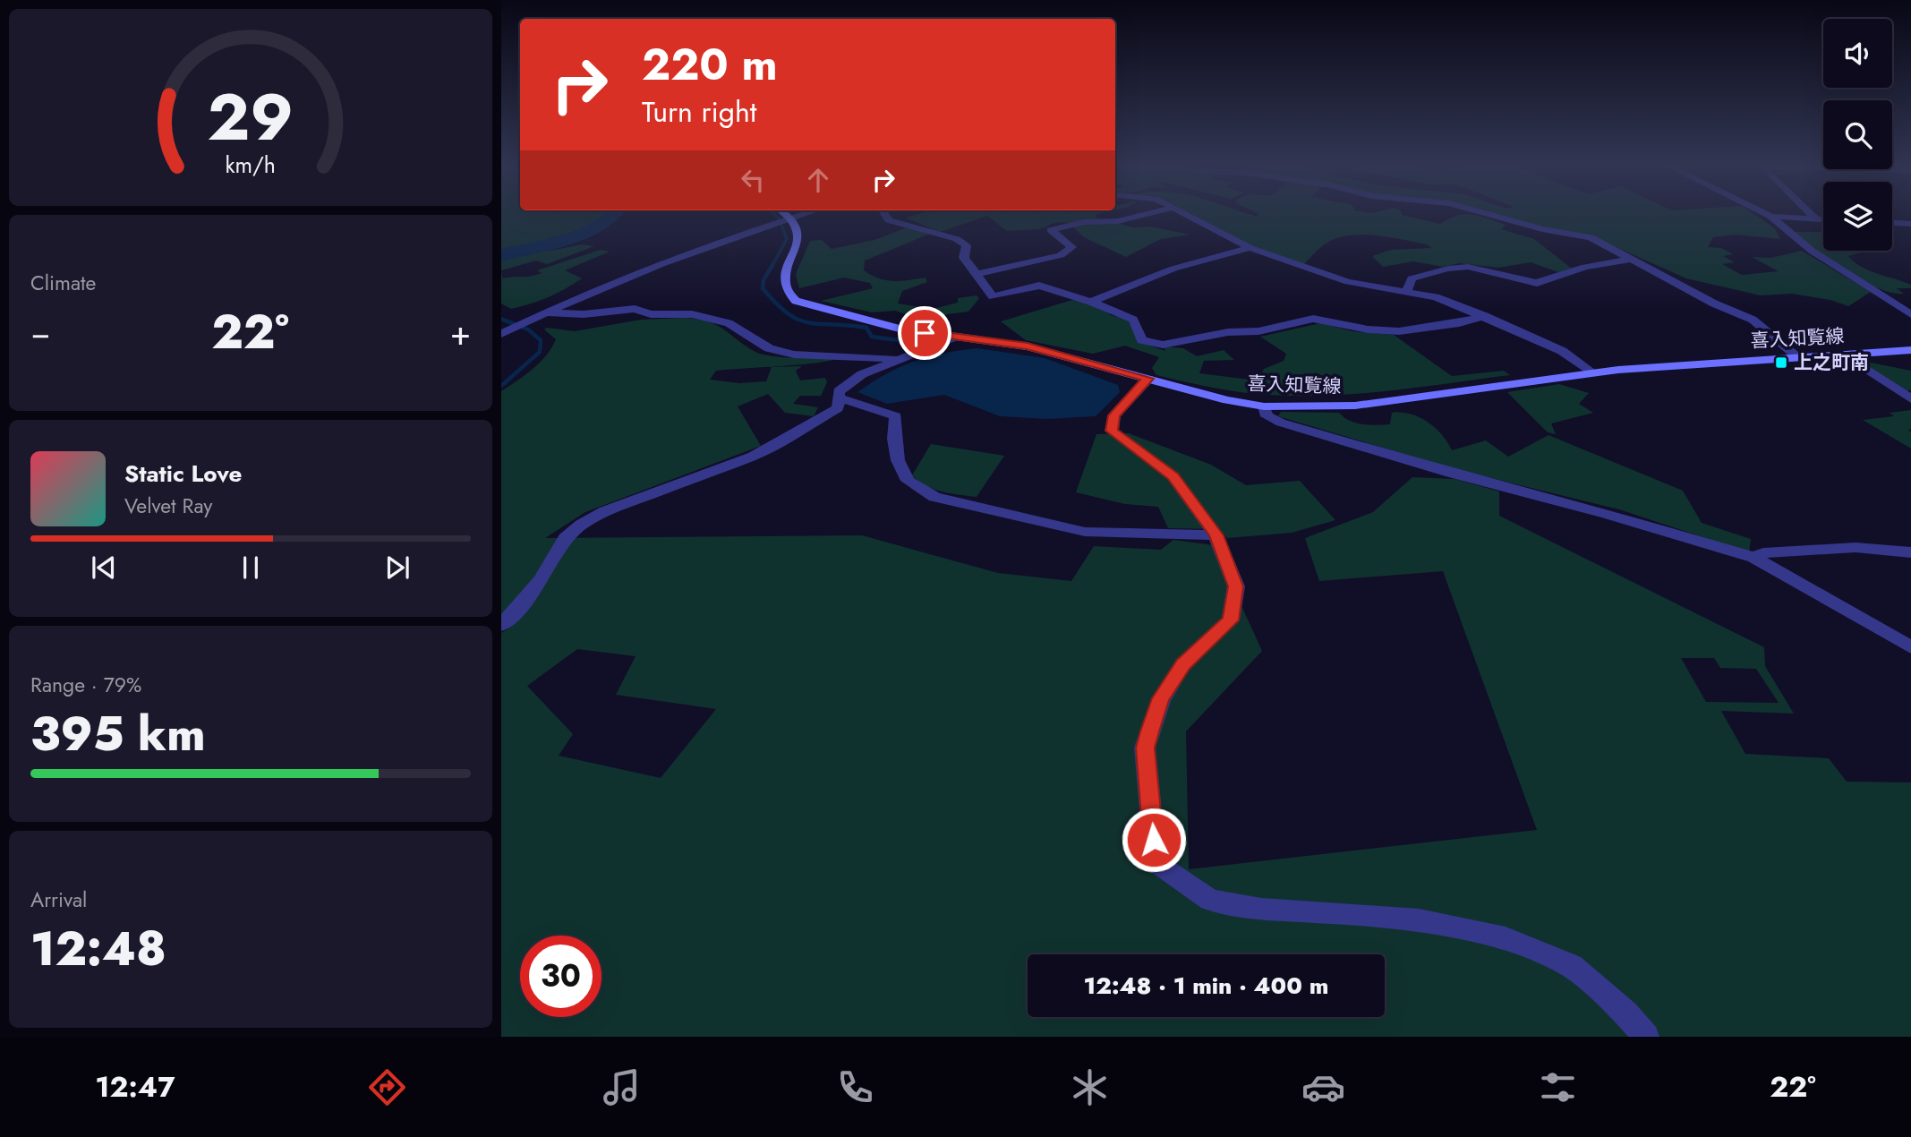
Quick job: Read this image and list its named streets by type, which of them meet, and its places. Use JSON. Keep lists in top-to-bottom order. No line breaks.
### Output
{"streets":{"main road":["喜入知覧線"]},"places":{"transit":["上之町南"]},"page":{"turn":["220 m","Turn right"],"tile":["Climate",["Range · 79%","395 km"],["Arrival","12:48"]],"heat":["−","22°","+"],"song":["Static Love","Velvet Ray"],"limit":"30","trip":"12:48 · 1 min · 400 m","tabs":["12:47","22°"],"gauge":["29","km/h"]}}
